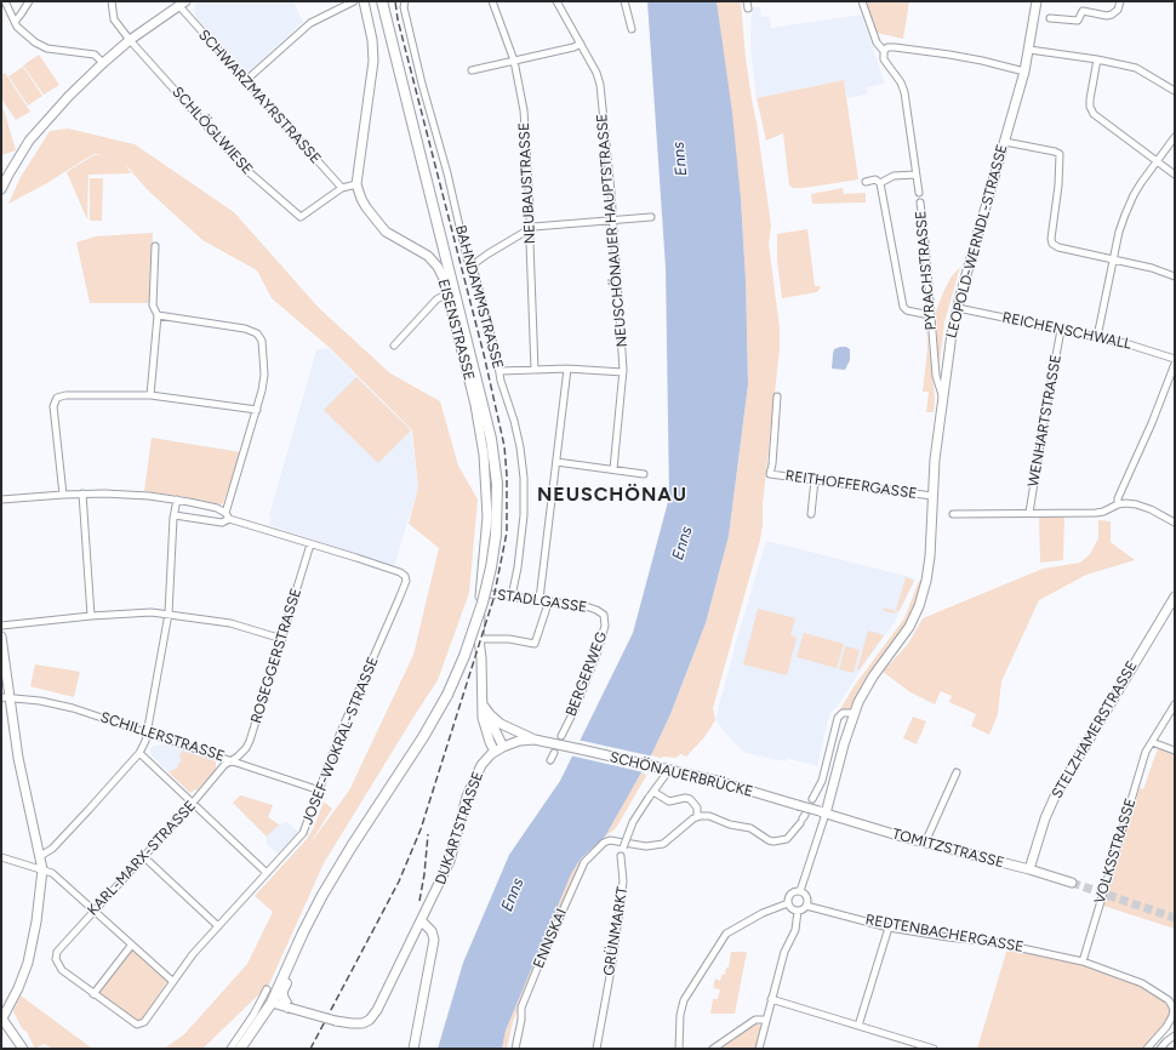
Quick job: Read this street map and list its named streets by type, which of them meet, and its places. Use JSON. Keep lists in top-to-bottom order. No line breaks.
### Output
{"streets":{"main road":["EISENSTRASSE"],"street":["SCHWARZMAYRSTRASSE","SCHLÖGLWIESE","NEUBAUSTRASSE","NEUSCHÖNAUER HAUPTSTRASSE","LEOPOLD-WERNDL-STRASSE","PYRACHSTRASSE","BAHNDAMMSTRASSE","REICHENSCHWALL","WENHARTSTRASSE","REITHOFFERGASSE","STADLGASSE","ROSEGGERSTRASSE","BERGERWEG","STELZHAMERSTRASSE","SCHILLERSTRASSE","JOSEF-WOKRAL-STRASSE","SCHÖNAUERBRÜCKE","DUKARTSTRASSE","TOMITZSTRASSE","VOLKSSTRASSE","KARL-MARX-STRASSE","GRÜNMARKT","REDTENBACHERGASSE","ENNSKAI"]},"crossings":[["SCHWARZMAYRSTRASSE","SCHLÖGLWIESE"],["LEOPOLD-WERNDL-STRASSE","PYRACHSTRASSE"],["LEOPOLD-WERNDL-STRASSE","REICHENSCHWALL"],["LEOPOLD-WERNDL-STRASSE","REITHOFFERGASSE"],["LEOPOLD-WERNDL-STRASSE","SCHÖNAUERBRÜCKE"],["LEOPOLD-WERNDL-STRASSE","TOMITZSTRASSE"],["LEOPOLD-WERNDL-STRASSE","REDTENBACHERGASSE"],["BAHNDAMMSTRASSE","STADLGASSE"],["EISENSTRASSE","STADLGASSE"],["EISENSTRASSE","DUKARTSTRASSE"],["REICHENSCHWALL","WENHARTSTRASSE"],["STADLGASSE","BERGERWEG"],["ROSEGGERSTRASSE","SCHILLERSTRASSE"],["ROSEGGERSTRASSE","JOSEF-WOKRAL-STRASSE"],["ROSEGGERSTRASSE","KARL-MARX-STRASSE"],["STELZHAMERSTRASSE","TOMITZSTRASSE"],["SCHILLERSTRASSE","JOSEF-WOKRAL-STRASSE"],["SCHILLERSTRASSE","KARL-MARX-STRASSE"],["JOSEF-WOKRAL-STRASSE","KARL-MARX-STRASSE"],["SCHÖNAUERBRÜCKE","DUKARTSTRASSE"],["SCHÖNAUERBRÜCKE","TOMITZSTRASSE"],["VOLKSSTRASSE","REDTENBACHERGASSE"]],"districts":["NEUSCHÖNAU"],"water":["Enns"]}
